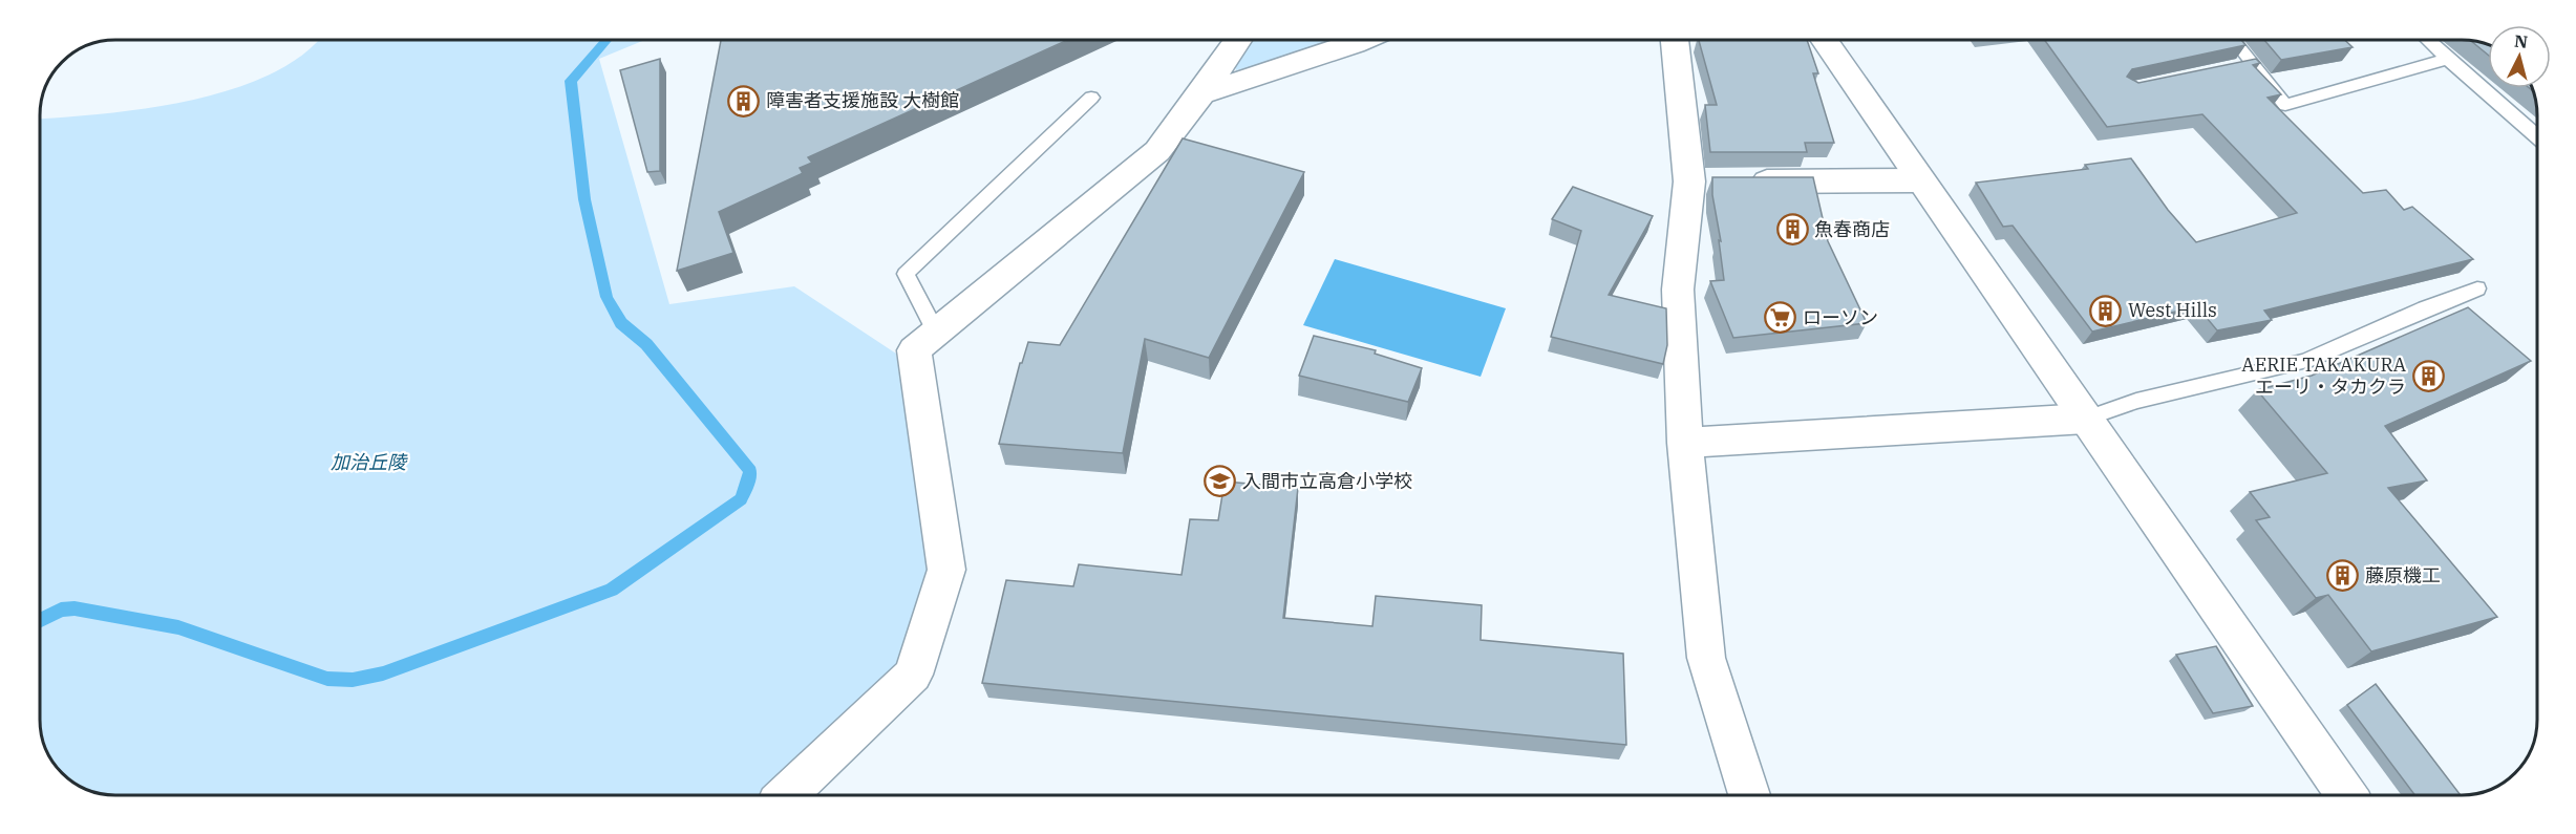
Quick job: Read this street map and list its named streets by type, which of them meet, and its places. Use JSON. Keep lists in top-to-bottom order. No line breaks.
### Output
{"parks":["加治丘陵"],"places":{"building":["障害者支援施設 大樹館","魚春商店","West Hills","AERIE TAKAKURA エーリ・タカクラ","藤原機工"],"supermarket":["ローソン"],"school or university":["入間市立高倉小学校"]},"north":"top"}
